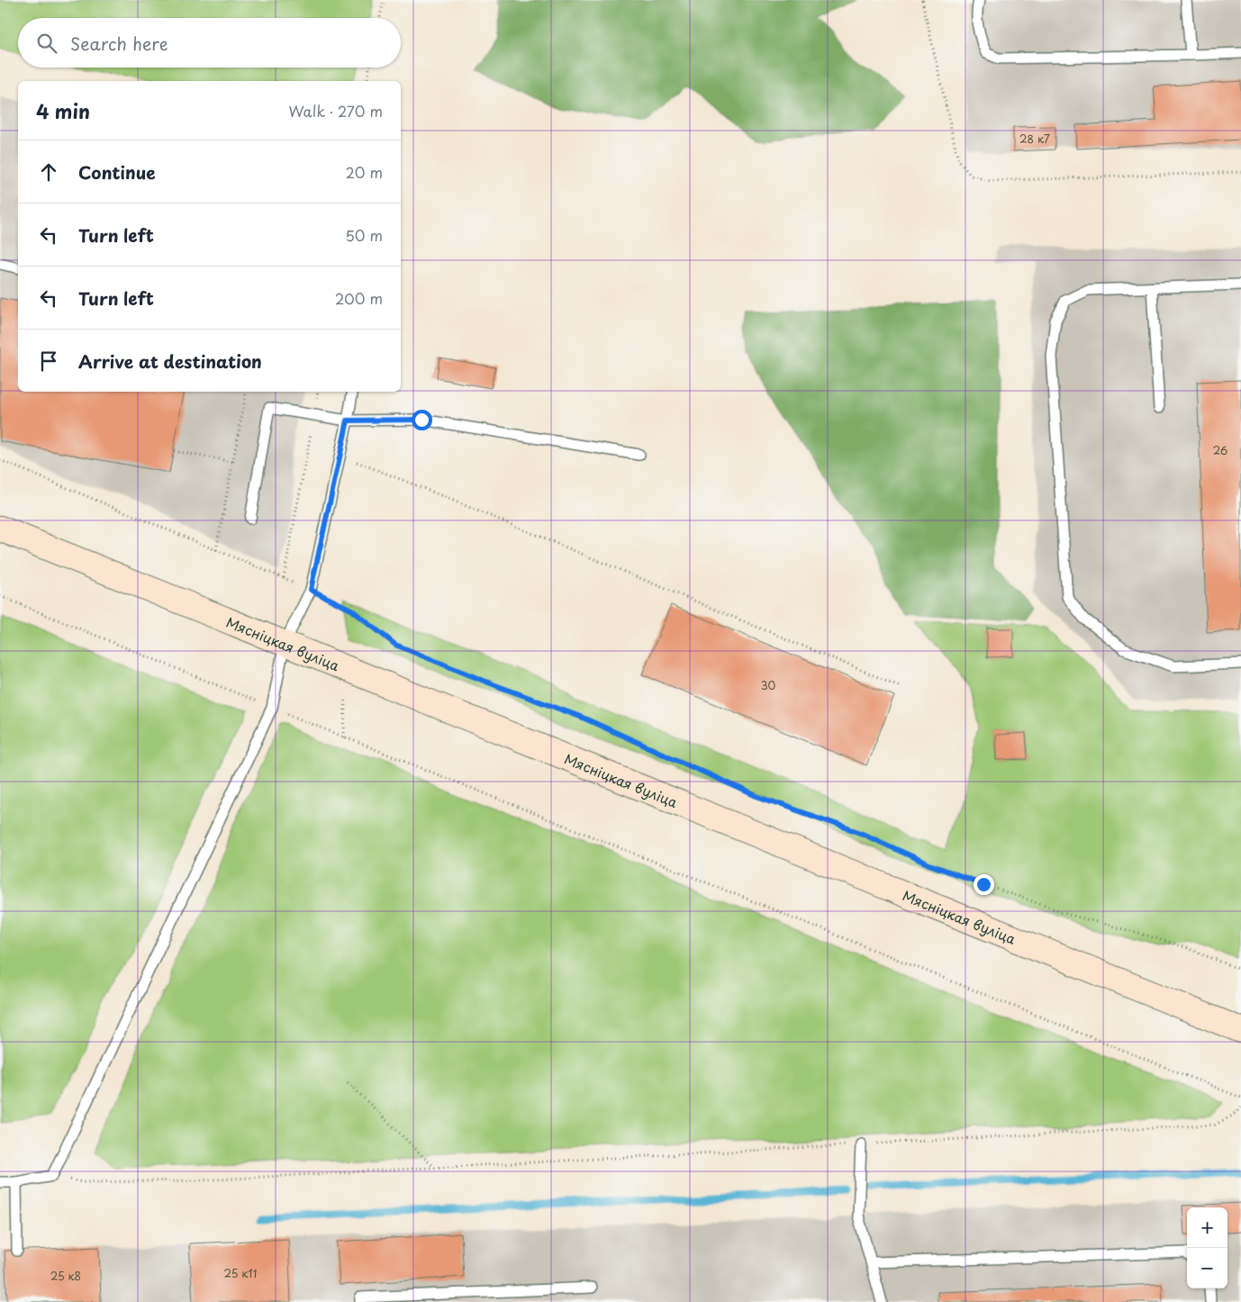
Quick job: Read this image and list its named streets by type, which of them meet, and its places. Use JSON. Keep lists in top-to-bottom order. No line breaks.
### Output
{"streets":{"main road":["Мясніцкая вуліца"]},"house_numbers":["28 к7","26","30","25 к11","25 к8"],"page":{"search":"Search here","heading":["4 min","Walk · 270 m"],"list":[["Continue","20 m"],["Turn left","50 m"],["Turn left","200 m"],"Arrive at destination"],"map_buttons":["+","−"]}}
